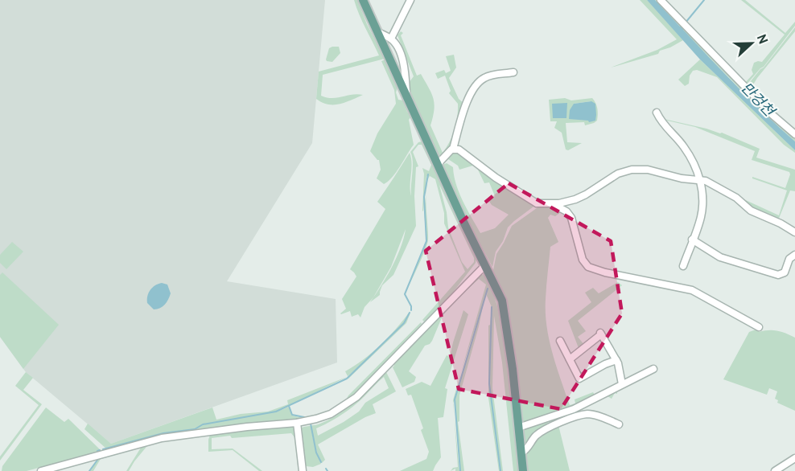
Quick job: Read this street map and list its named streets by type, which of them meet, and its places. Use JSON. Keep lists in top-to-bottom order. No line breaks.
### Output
{"water":["만겅천"],"north":"right"}
